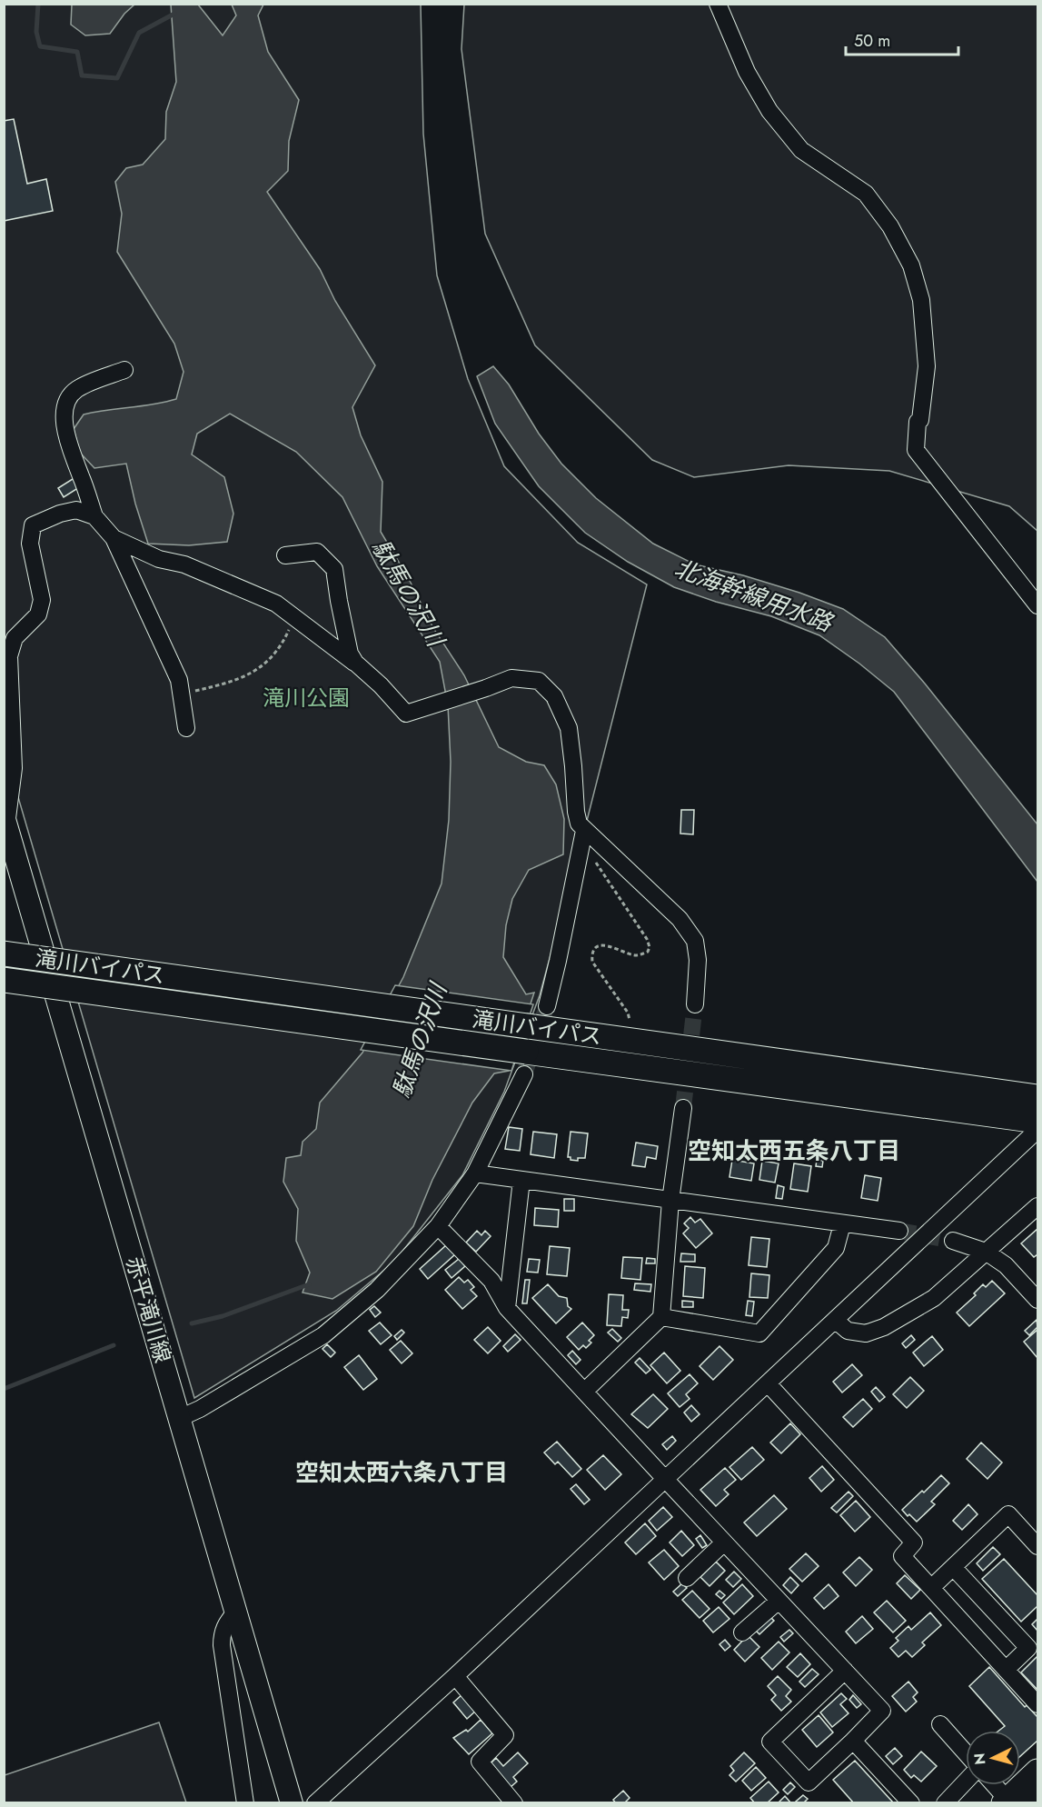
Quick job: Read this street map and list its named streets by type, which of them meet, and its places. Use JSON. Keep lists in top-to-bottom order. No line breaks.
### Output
{"streets":{"highway":["滝川バイパス"],"main road":["赤平滝川線"]},"districts":["空知太西五条八丁目","空知太西六条八丁目"],"water":["駄馬の沢川","北海幹線用水路"],"parks":["滝川公園"],"scale_bar":"50 m","north":"left"}
